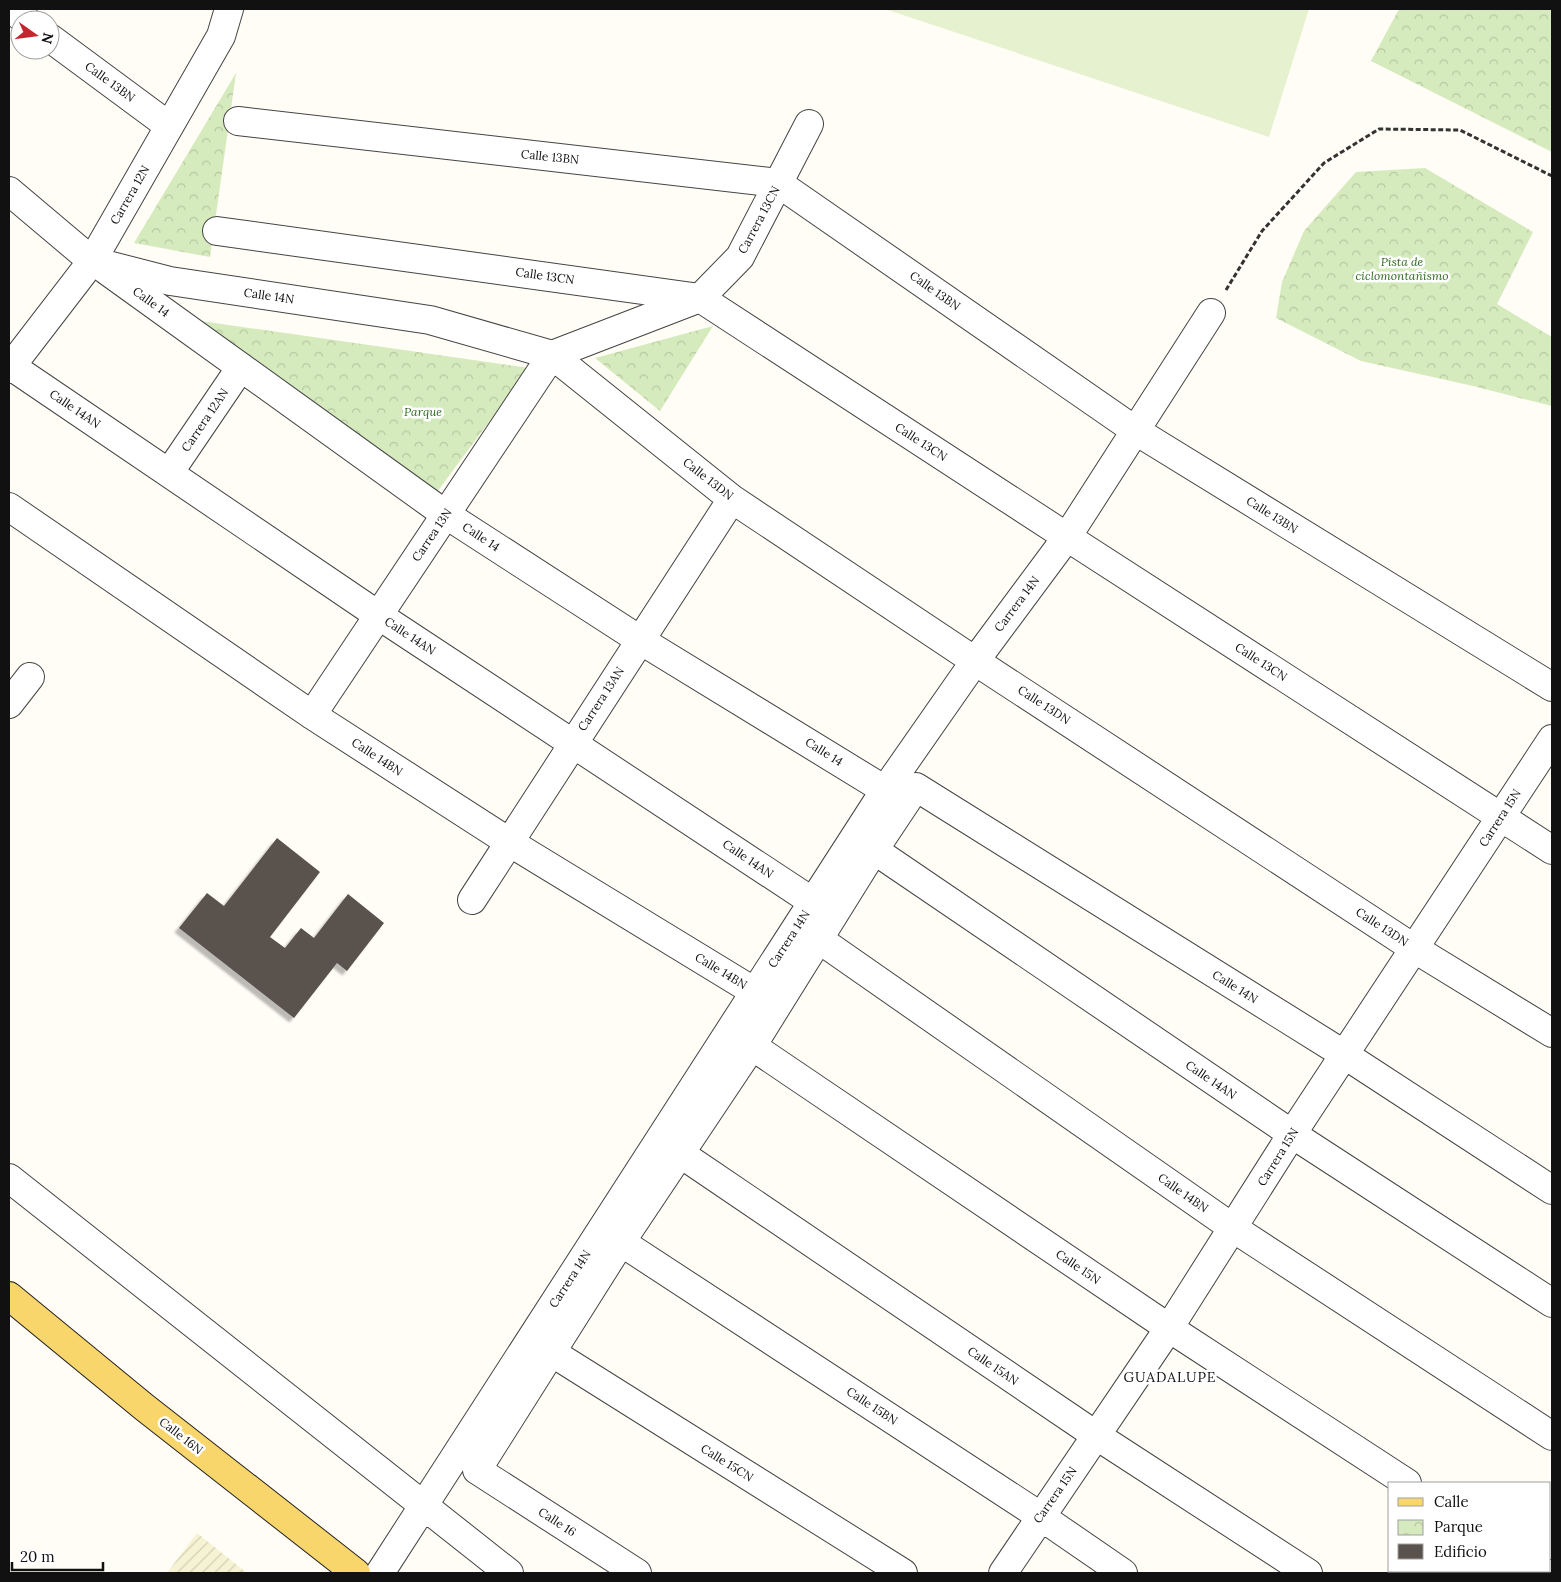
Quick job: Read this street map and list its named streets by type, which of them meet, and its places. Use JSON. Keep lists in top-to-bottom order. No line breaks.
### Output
{"streets":{"main road":["Calle 16N"],"street":["Calle 13BN","Carrera 12N","Carrera 13CN","Calle 13CN","Calle 14N","Calle 14","Calle 14AN","Carrera 12AN","Calle 13DN","Carrea 13N","Carrera 14N","Carrera 13AN","Calle 14BN","Carrera 15N","Calle 15N","Calle 15AN","Calle 15BN","Calle 15CN","Calle 16"]},"crossings":[["Calle 13BN","Carrera 12N"],["Calle 13BN","Carrera 13CN"],["Calle 13BN","Carrera 14N"],["Carrera 12N","Calle 14N"],["Carrera 12N","Calle 14"],["Carrera 12N","Calle 14AN"],["Carrera 13CN","Calle 13CN"],["Carrera 13CN","Calle 14N"],["Carrera 13CN","Calle 13DN"],["Carrera 13CN","Carrea 13N"],["Calle 13CN","Carrera 14N"],["Calle 13CN","Carrera 15N"],["Calle 14N","Calle 14"],["Calle 14N","Calle 14AN"],["Calle 14N","Calle 13DN"],["Calle 14N","Carrea 13N"],["Calle 14N","Carrera 15N"],["Calle 14","Carrera 12AN"],["Calle 14","Carrea 13N"],["Calle 14","Carrera 14N"],["Calle 14","Carrera 13AN"],["Calle 14AN","Carrera 12AN"],["Calle 14AN","Carrea 13N"],["Calle 14AN","Carrera 14N"],["Calle 14AN","Carrera 13AN"],["Calle 14AN","Carrera 15N"],["Calle 13DN","Carrea 13N"],["Calle 13DN","Carrera 14N"],["Calle 13DN","Carrera 13AN"],["Calle 13DN","Carrera 15N"],["Carrea 13N","Calle 14BN"],["Carrera 14N","Calle 14BN"],["Carrera 13AN","Calle 14BN"],["Calle 14BN","Carrera 15N"],["Carrera 15N","Calle 15N"],["Carrera 15N","Calle 15AN"],["Carrera 15N","Calle 15BN"],["Calle 15CN","Calle 16"]],"districts":["GUADALUPE"],"parks":["Pista de ciclomontañismo","Parque"],"legend":["Calle","Parque","Edificio"],"scale_bar":"20 m","north":"right"}
